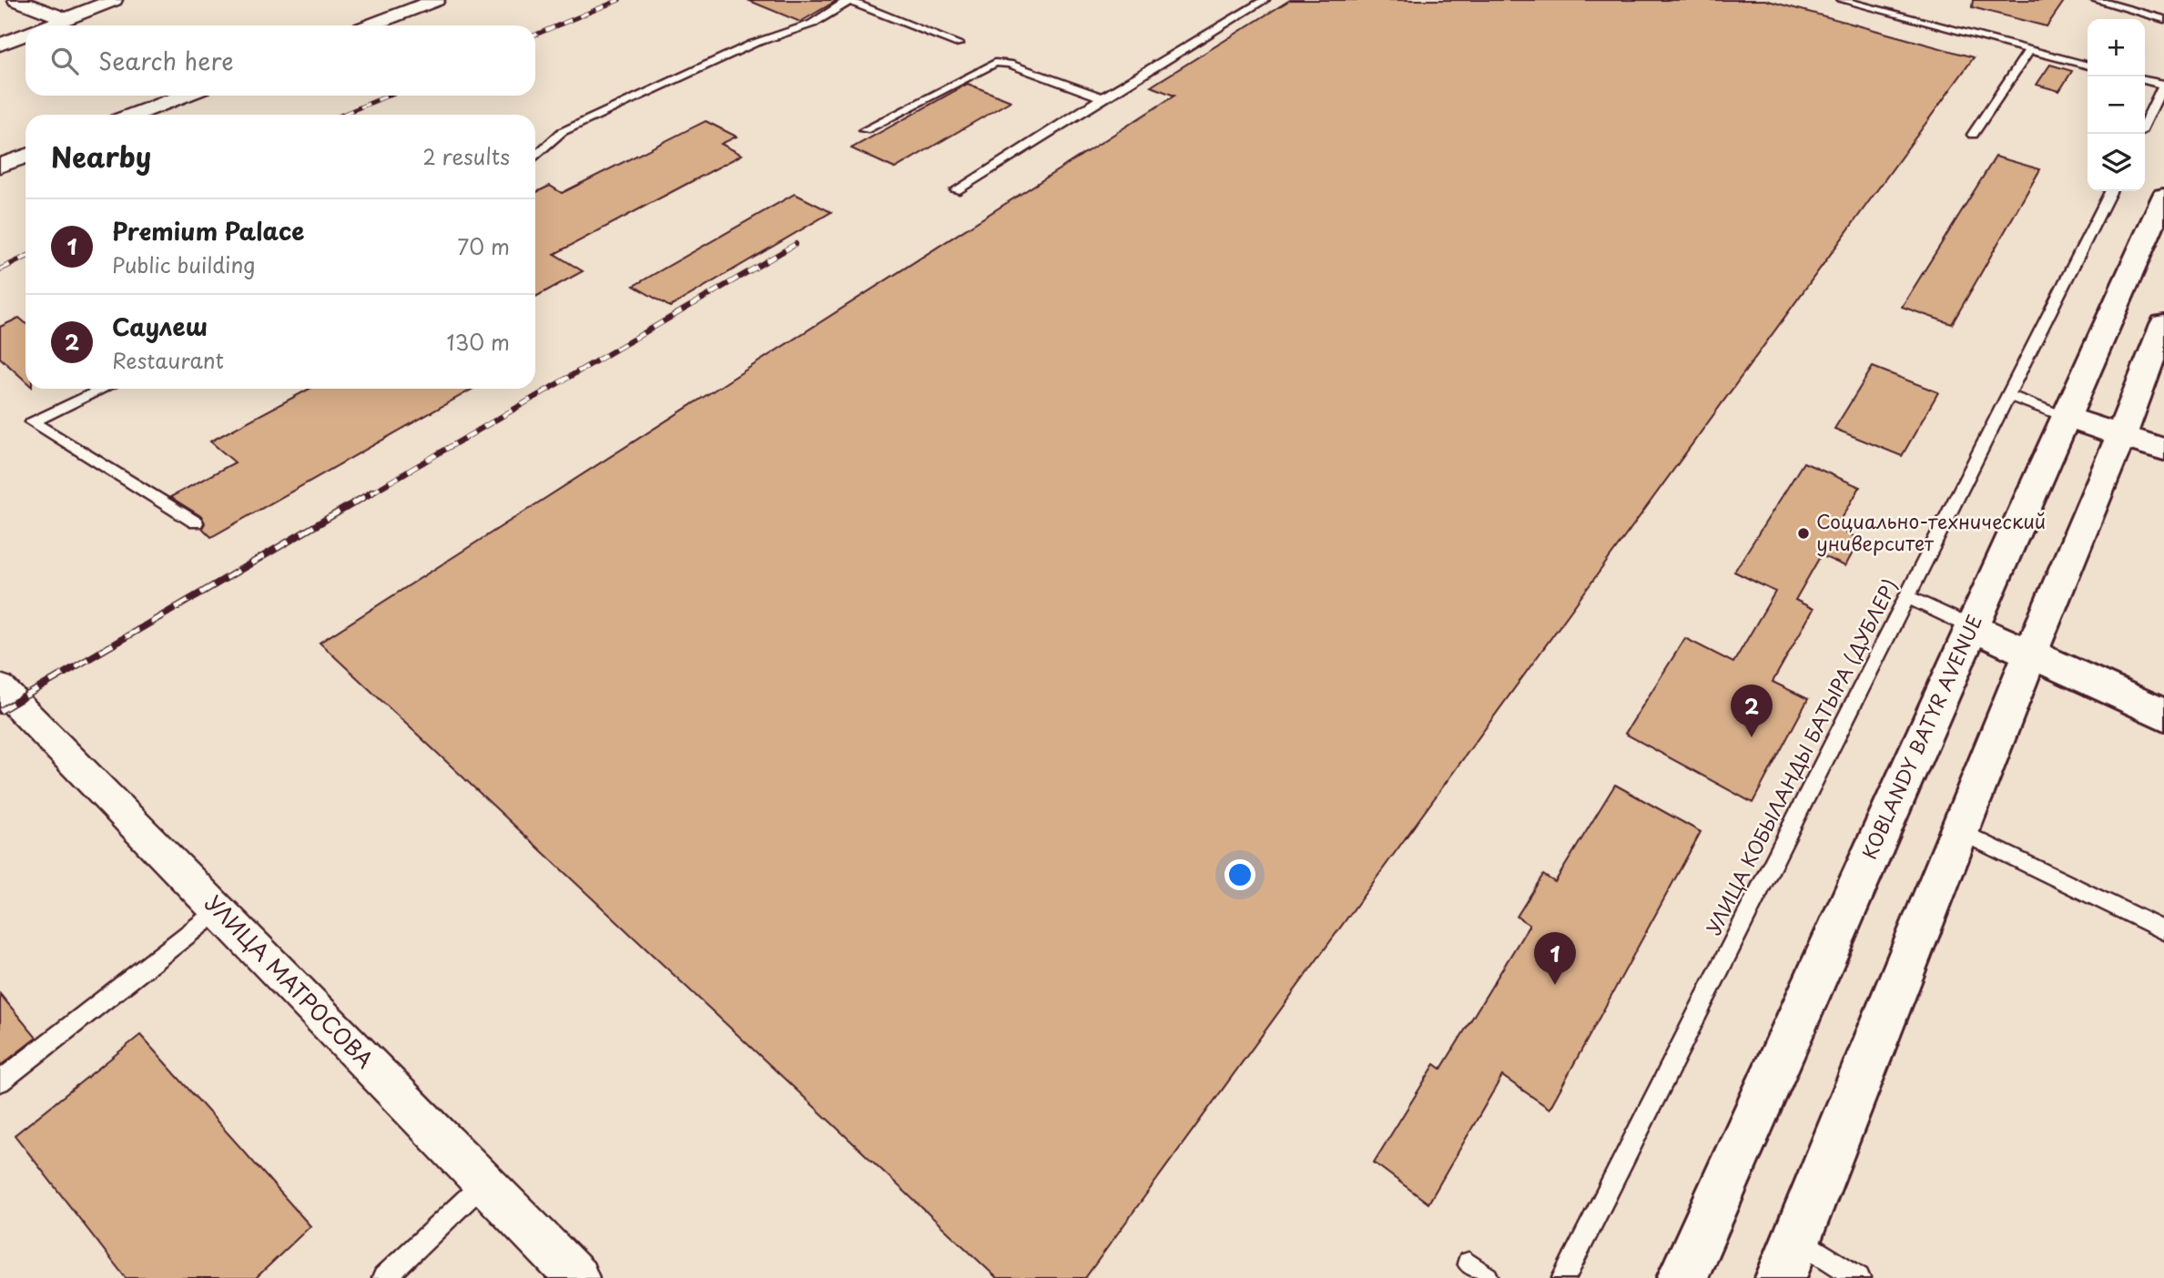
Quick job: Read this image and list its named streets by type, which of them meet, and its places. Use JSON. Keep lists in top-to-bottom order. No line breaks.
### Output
{"streets":{"street":["KOBLANDY BATYR AVENUE","УЛИЦА МАТРОСОВА"],"lane":["УЛИЦА КОБЫЛАНДЫ БАТЫРА (ДУБЛЕР)"]},"places":["Социально-технический университет"],"page":{"map_buttons":["+","−"],"search":"Search here","heading":["Nearby","2 results"],"list":[{"mark":"1","name":"Premium Palace","note":"Public building","value":"70 m"},{"mark":"2","name":"Саулеш","note":"Restaurant","value":"130 m"}],"pins":["2","1"]}}
